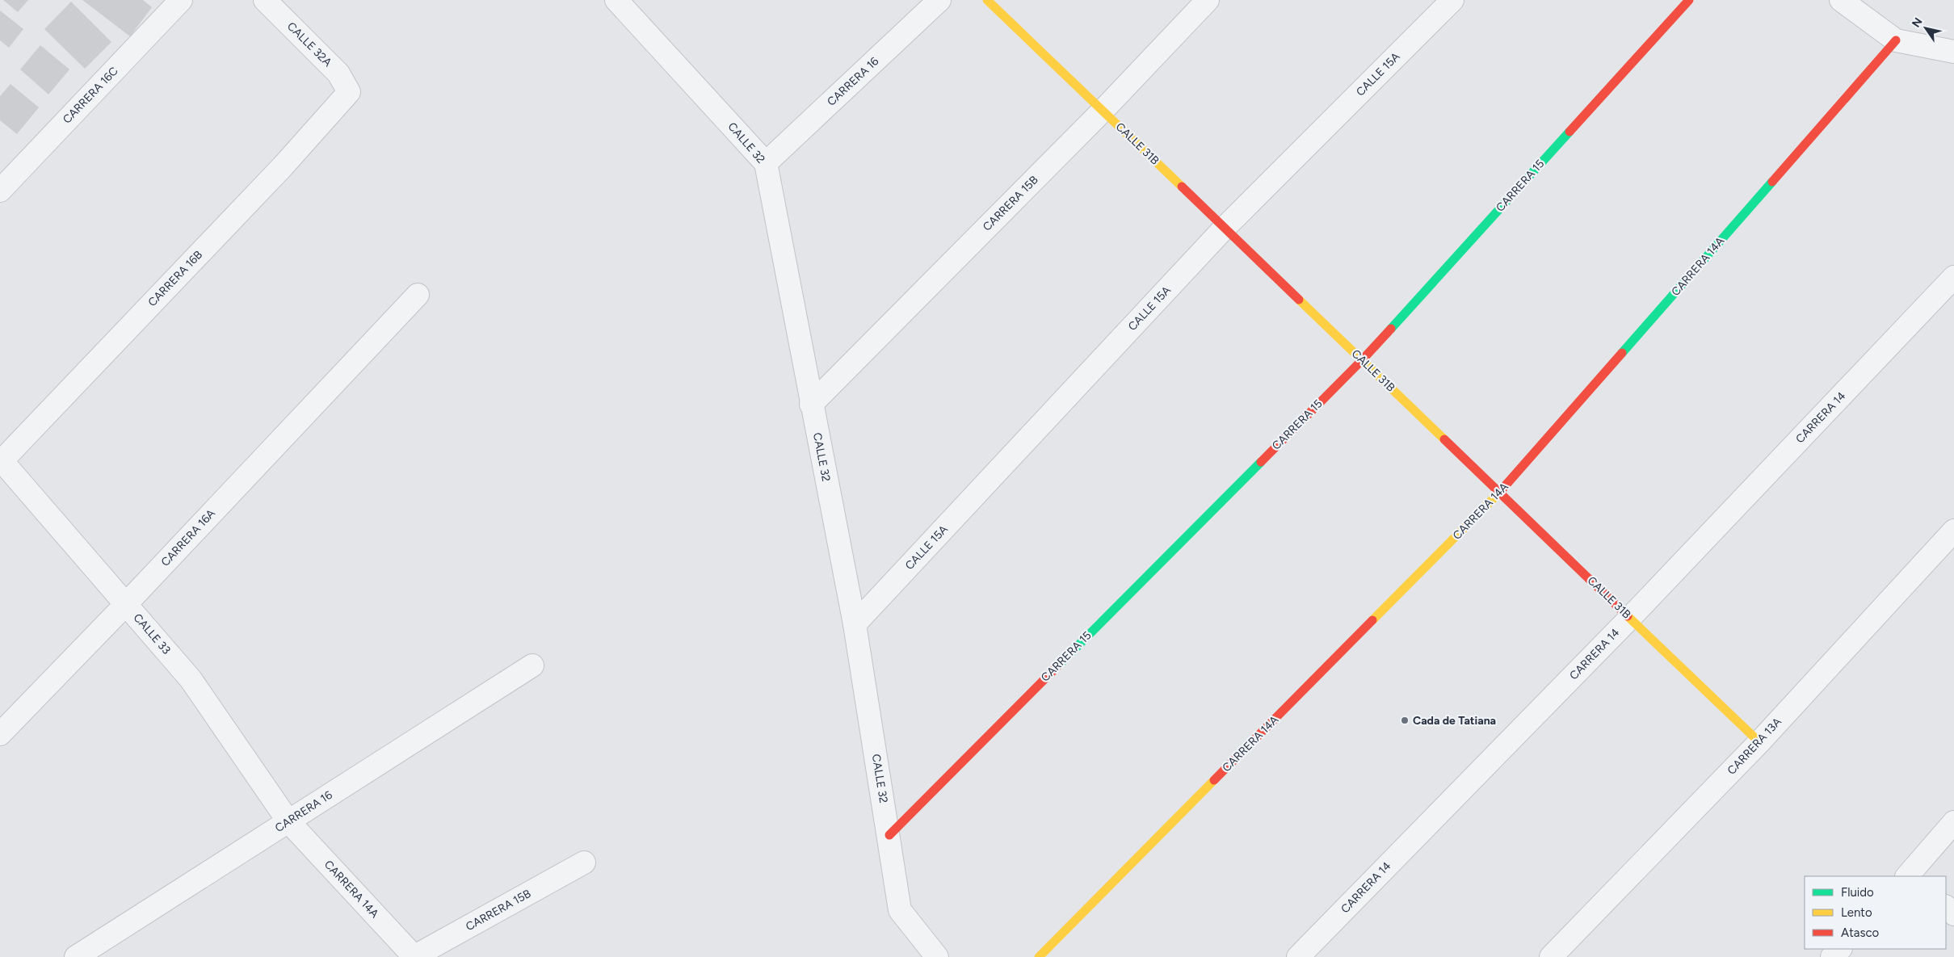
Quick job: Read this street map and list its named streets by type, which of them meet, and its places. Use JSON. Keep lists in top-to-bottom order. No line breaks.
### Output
{"streets":{"street":["CALLE 32A","CALLE 15A","CARRERA 16","CARRERA 16C","CALLE 32","CALLE 31B","CARRERA 15","CARRERA 15B","CARRERA 14A","CARRERA 16B","CARRERA 14","CARRERA 16A","CALLE 33","CARRERA 13A"]},"crossings":[["CALLE 32A","CARRERA 16B"],["CALLE 15A","CALLE 32"],["CALLE 15A","CALLE 31B"],["CARRERA 16","CALLE 32"],["CARRERA 16","CARRERA 14A"],["CARRERA 16","CALLE 33"],["CALLE 32","CARRERA 15"],["CALLE 32","CARRERA 15B"],["CALLE 31B","CARRERA 15"],["CALLE 31B","CARRERA 15B"],["CALLE 31B","CARRERA 14A"],["CALLE 31B","CARRERA 14"],["CALLE 31B","CARRERA 13A"],["CARRERA 15B","CARRERA 14A"],["CARRERA 14A","CALLE 33"],["CARRERA 16B","CALLE 33"],["CARRERA 16A","CALLE 33"]],"places":["Cada de Tatiana"],"legend":["Fluido","Lento","Atasco"],"north":"top left"}
